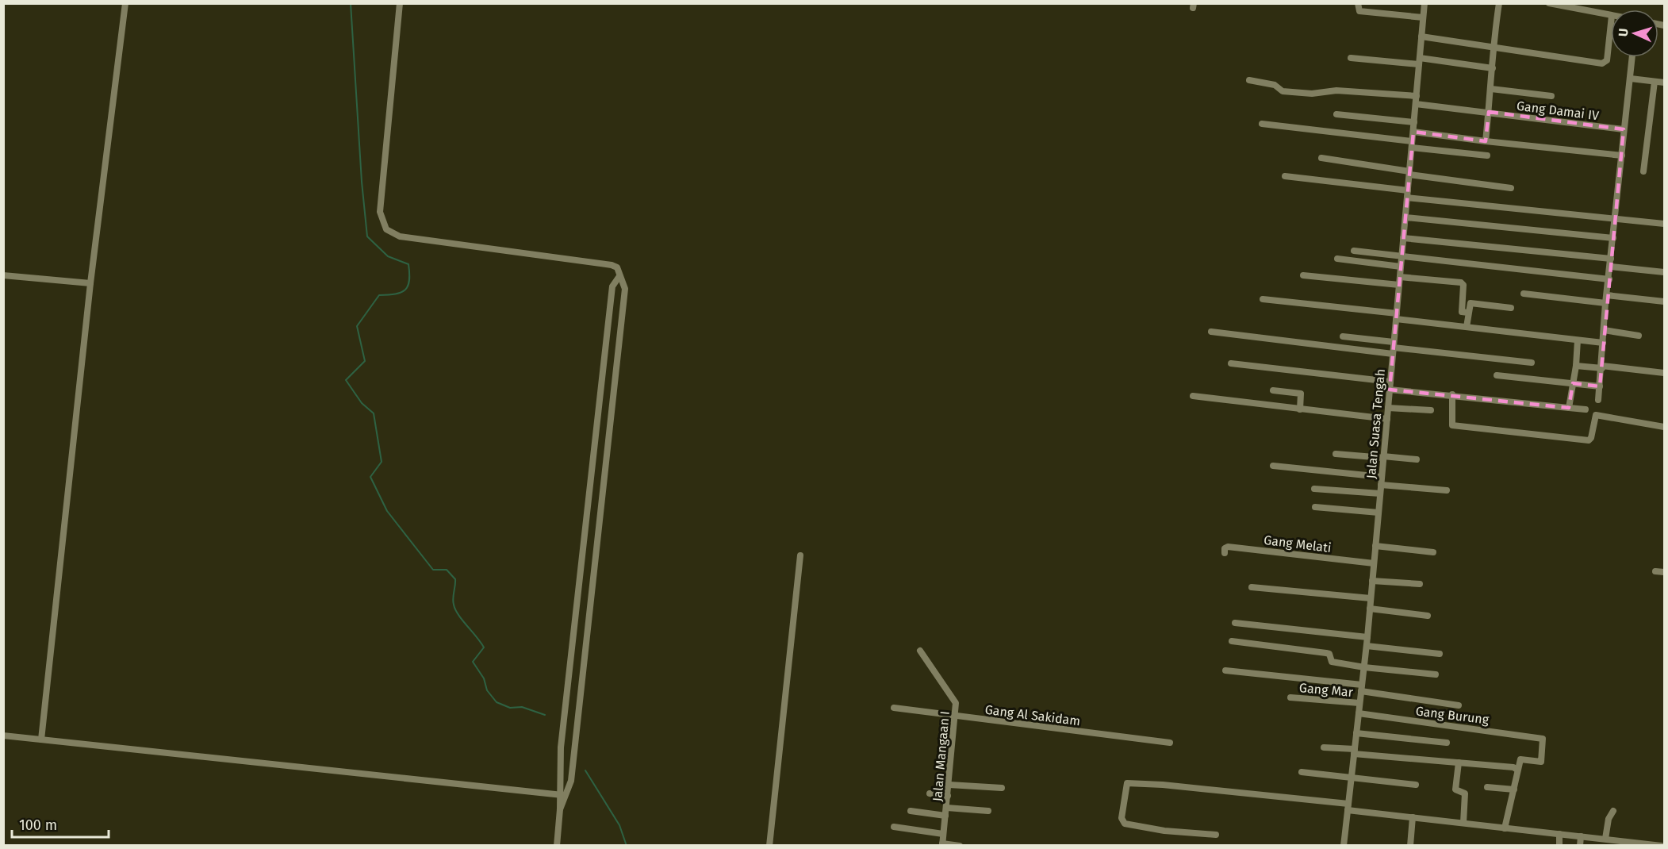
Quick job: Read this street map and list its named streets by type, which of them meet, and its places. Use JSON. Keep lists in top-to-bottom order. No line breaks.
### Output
{"streets":{"street":["Gang Damai IV","Jalan Suasa Tengah","Gang Melati","Gang Mar","Gang Al Sakidam","Gang Burung","Jalan Mangaan I"]},"crossings":[["Gang Damai IV","Jalan Suasa Tengah"],["Jalan Suasa Tengah","Gang Melati"],["Jalan Suasa Tengah","Gang Mar"],["Jalan Suasa Tengah","Gang Burung"],["Gang Al Sakidam","Jalan Mangaan I"]],"scale_bar":"100 m","north":"left"}
